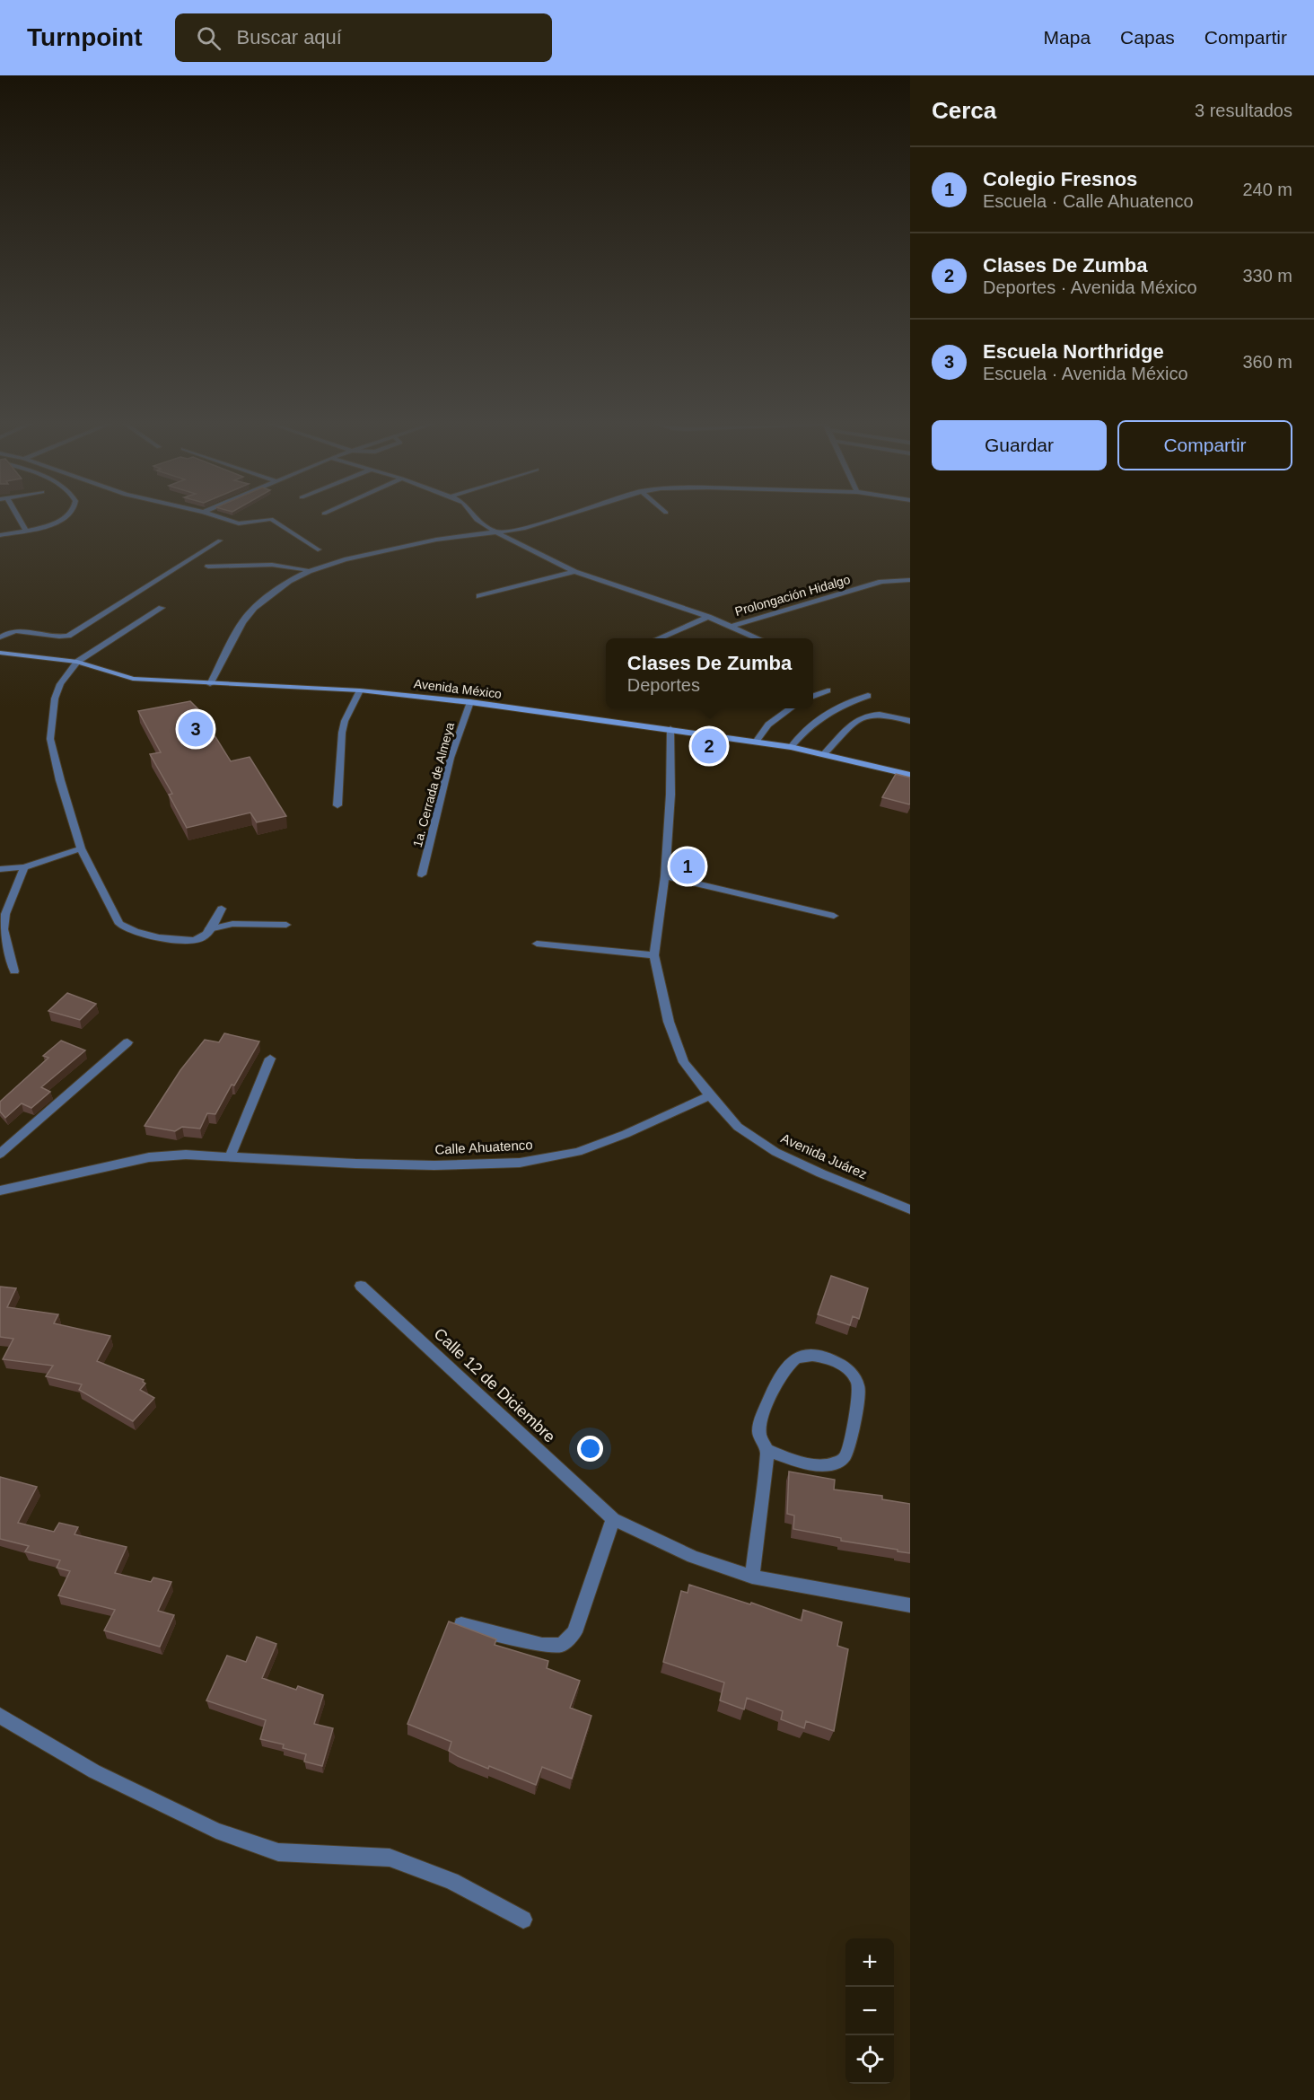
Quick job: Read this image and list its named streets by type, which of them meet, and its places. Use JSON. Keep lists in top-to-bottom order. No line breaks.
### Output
{"streets":{"main road":["Avenida México"],"street":["Prolongación Hidalgo","1a. Cerrada de Almeya","Calle Ahuatenco","Avenida Juárez","Calle 12 de Diciembre"]},"crossings":[["Avenida México","1a. Cerrada de Almeya"],["Calle Ahuatenco","Avenida Juárez"]],"page":{"header":"Turnpoint","search":"Buscar aquí","nav":["Mapa","Capas","Compartir"],"heading":["Cerca","3 resultados"],"list":[{"mark":"1","name":"Colegio Fresnos","note":"Escuela · Calle Ahuatenco","value":"240 m"},{"mark":"2","name":"Clases De Zumba","note":"Deportes · Avenida México","value":"330 m"},{"mark":"3","name":"Escuela Northridge","note":"Escuela · Avenida México","value":"360 m"}],"buttons":["Guardar","Compartir"],"popup":["Clases De Zumba","Deportes"],"pins":["3","2","1"],"map_buttons":["+","−"]}}
